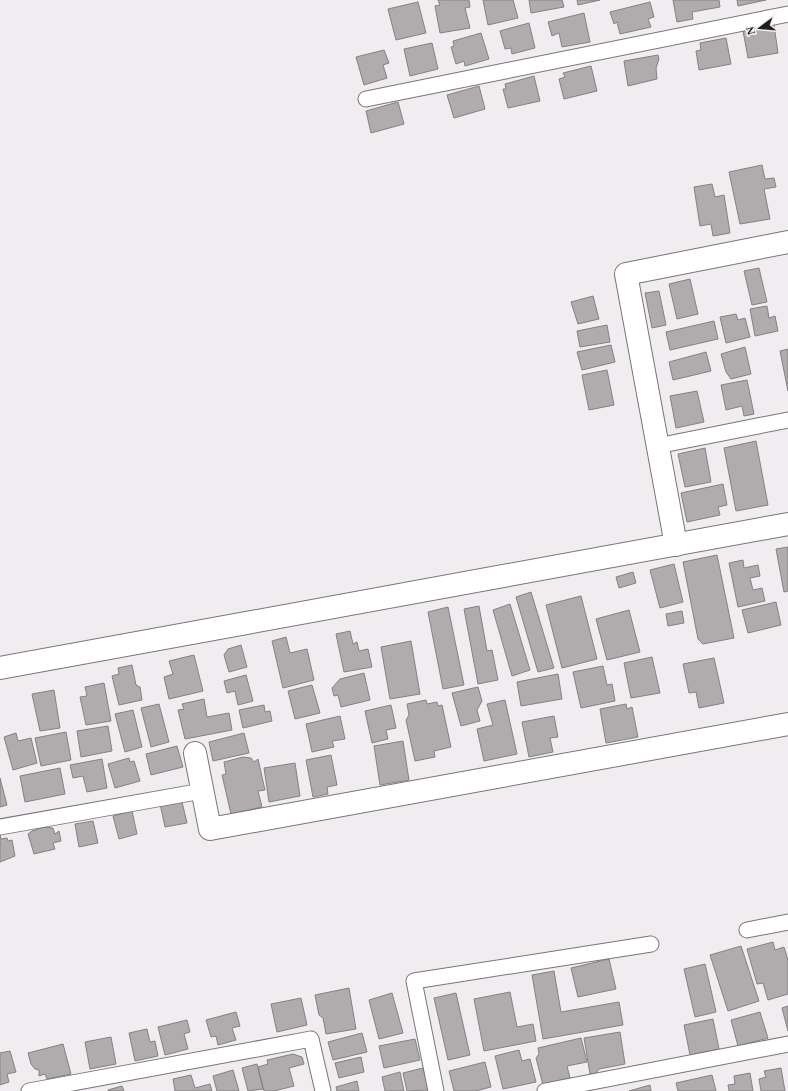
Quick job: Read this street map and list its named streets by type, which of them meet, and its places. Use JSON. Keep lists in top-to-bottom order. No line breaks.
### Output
{"north":"left"}
